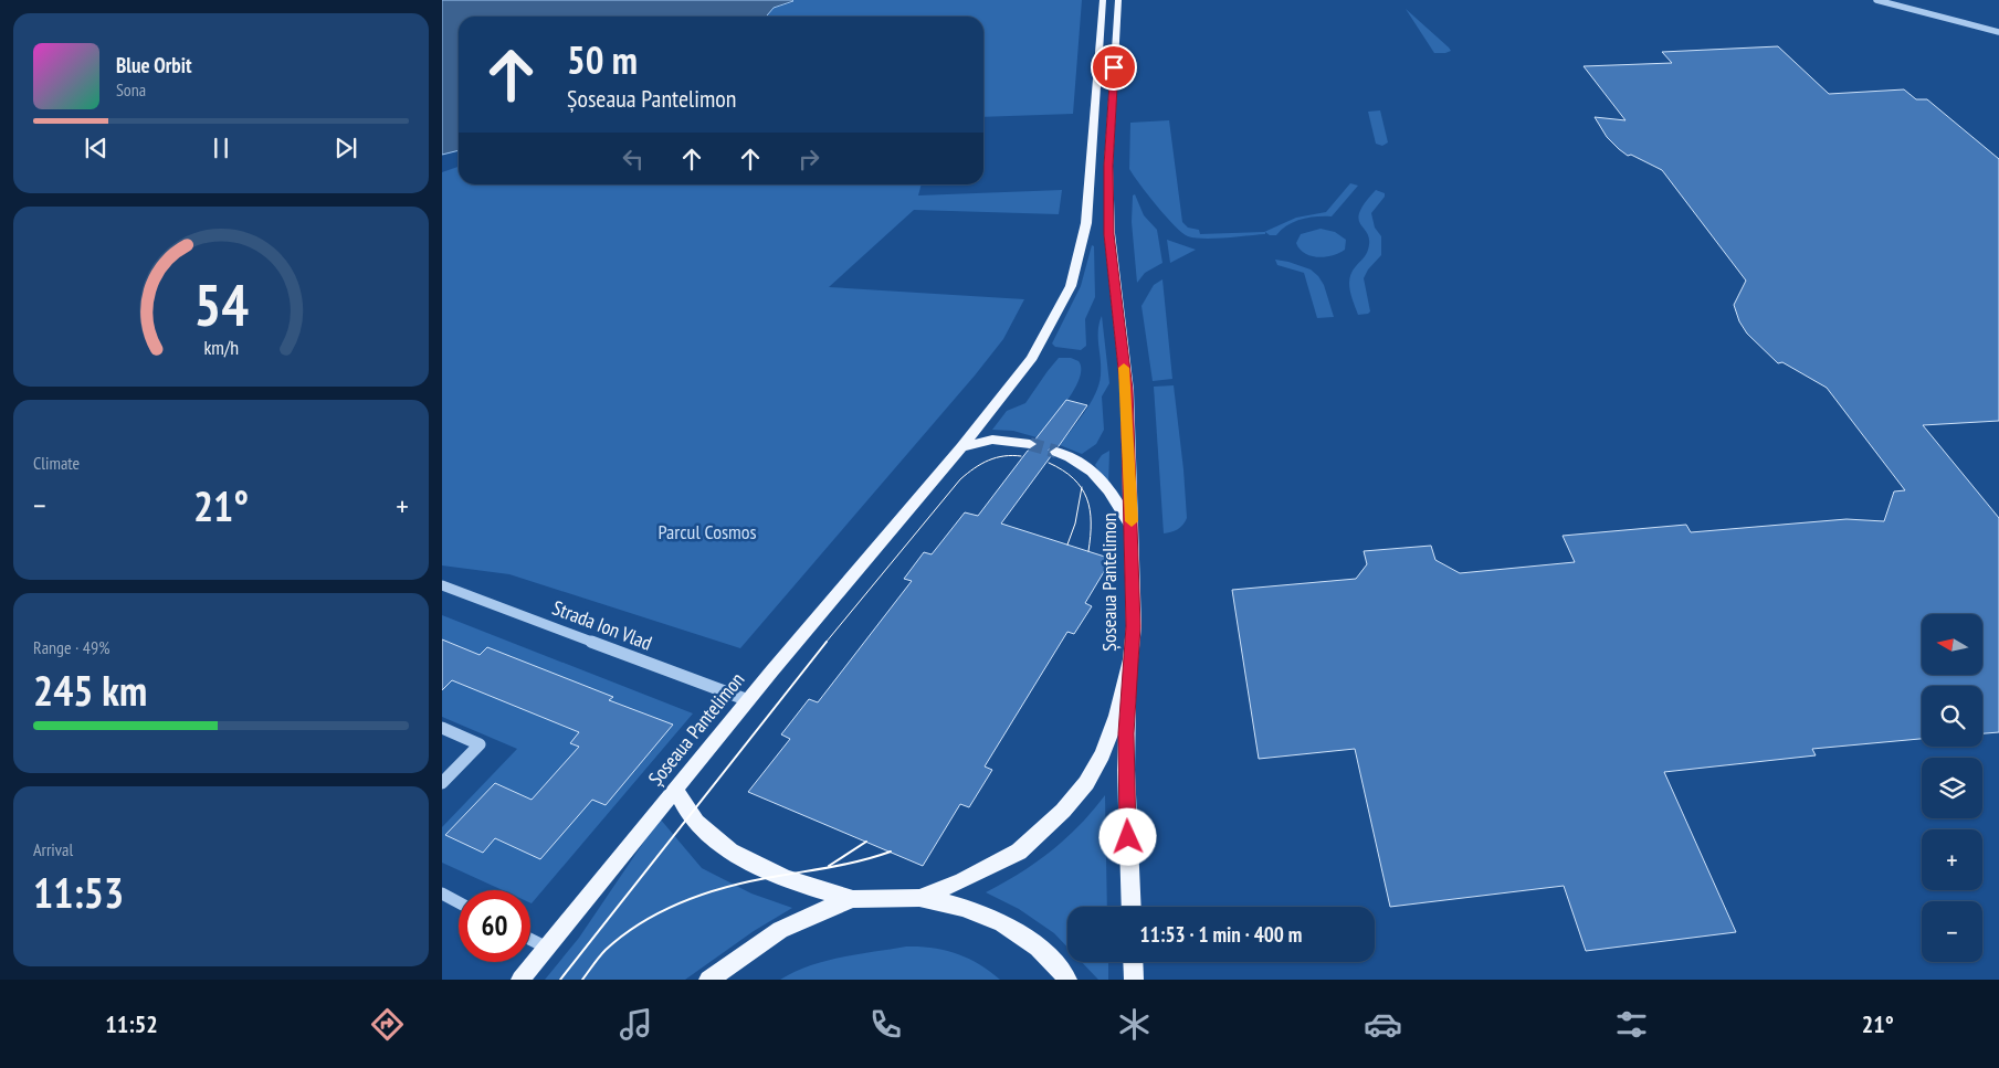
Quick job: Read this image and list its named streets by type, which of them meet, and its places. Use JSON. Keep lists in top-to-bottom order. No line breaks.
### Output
{"streets":{"main road":["Șoseaua Pantelimon"],"street":["Strada Ion Vlad"]},"crossings":[["Șoseaua Pantelimon","Strada Ion Vlad"]],"parks":["Parcul Cosmos"],"north":"left","page":{"turn":["50 m","Șoseaua Pantelimon"],"song":["Blue Orbit","Sona"],"tile":["Climate",["Range · 49%","245 km"],["Arrival","11:53"]],"heat":["−","21°","+"],"map_buttons":["+","−"],"limit":"60","trip":"11:53 · 1 min · 400 m","tabs":["11:52","21°"],"gauge":["54","km/h"]}}
